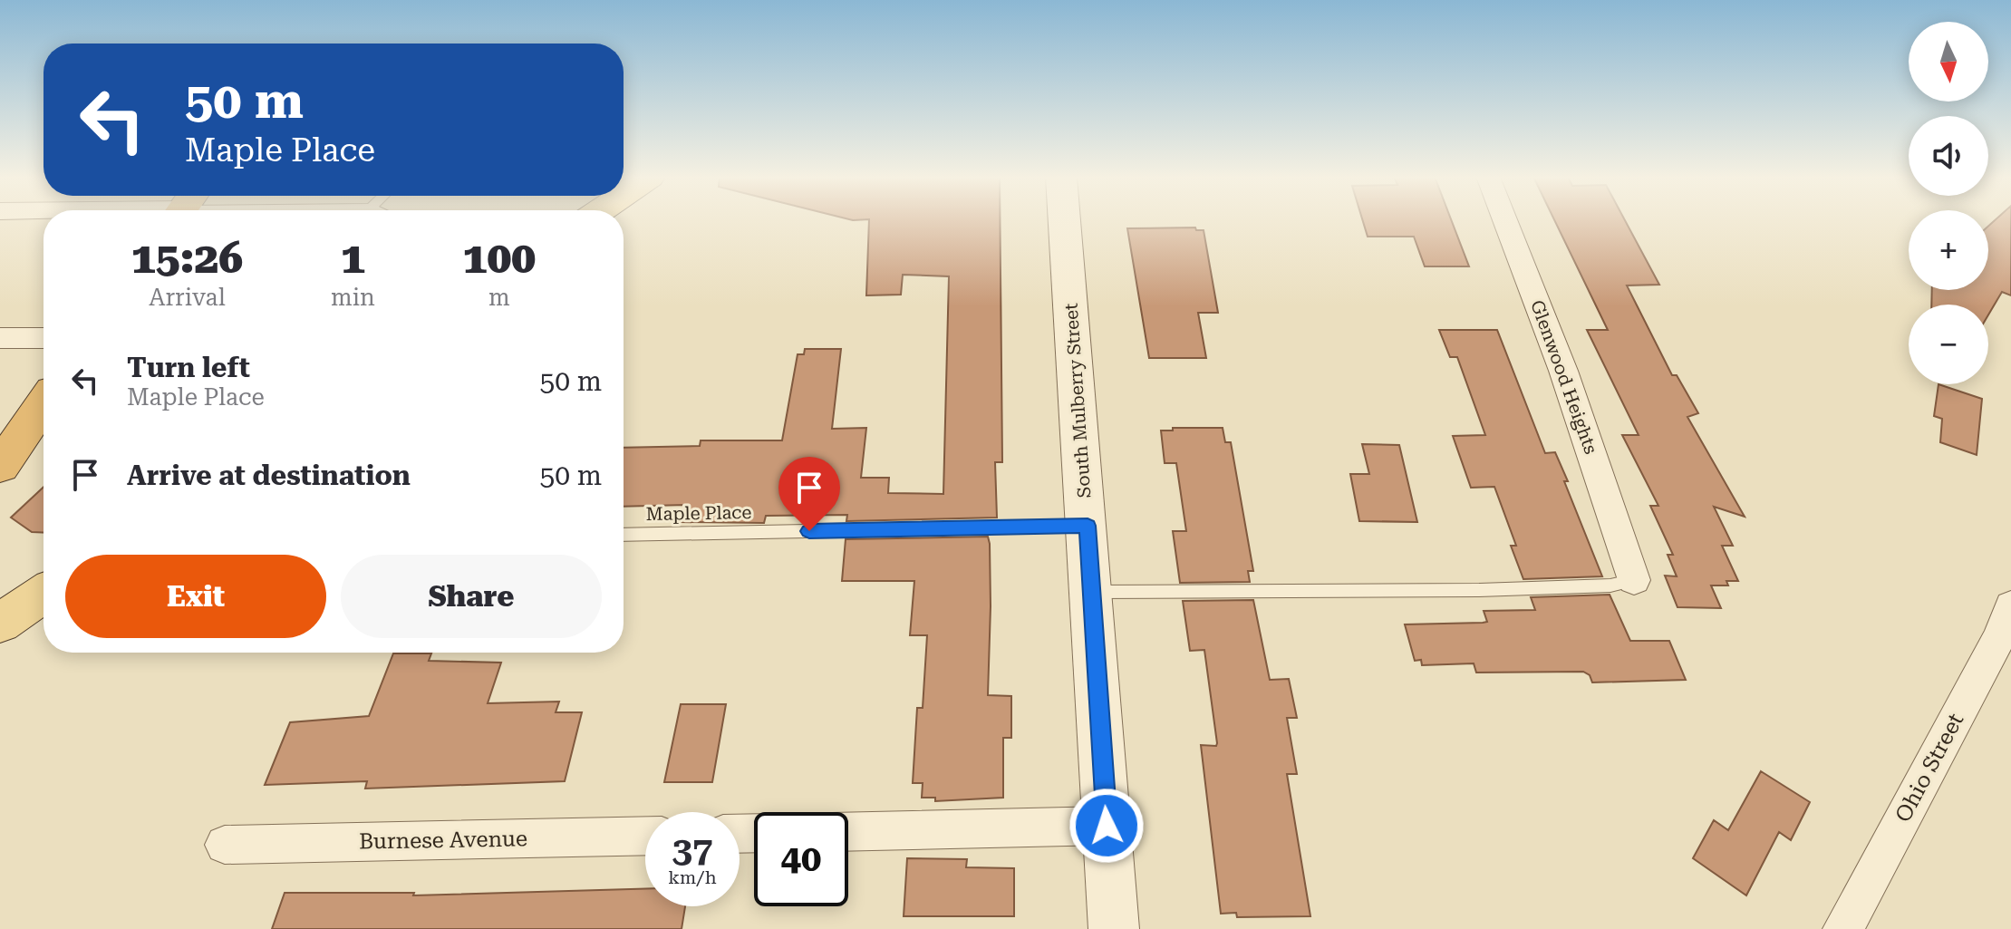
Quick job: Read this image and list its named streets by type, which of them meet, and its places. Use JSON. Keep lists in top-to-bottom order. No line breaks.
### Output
{"streets":{"street":["Glenwood Heights","South Mulberry Street","Ohio Street","Burnese Avenue"],"lane":["Maple Place"]},"crossings":[["South Mulberry Street","Maple Place"]],"north":"bottom","page":{"map_buttons":["+","−"],"turn":["50 m","Maple Place"],"eta":["15:26","Arrival","1","min","100","m"],"list":[{"name":"Turn left","note":"Maple Place","value":"50 m"},{"name":"Arrive at destination","value":"50 m"}],"buttons":["Exit","Share"],"speed":"37 km/h","limit":"40"}}
